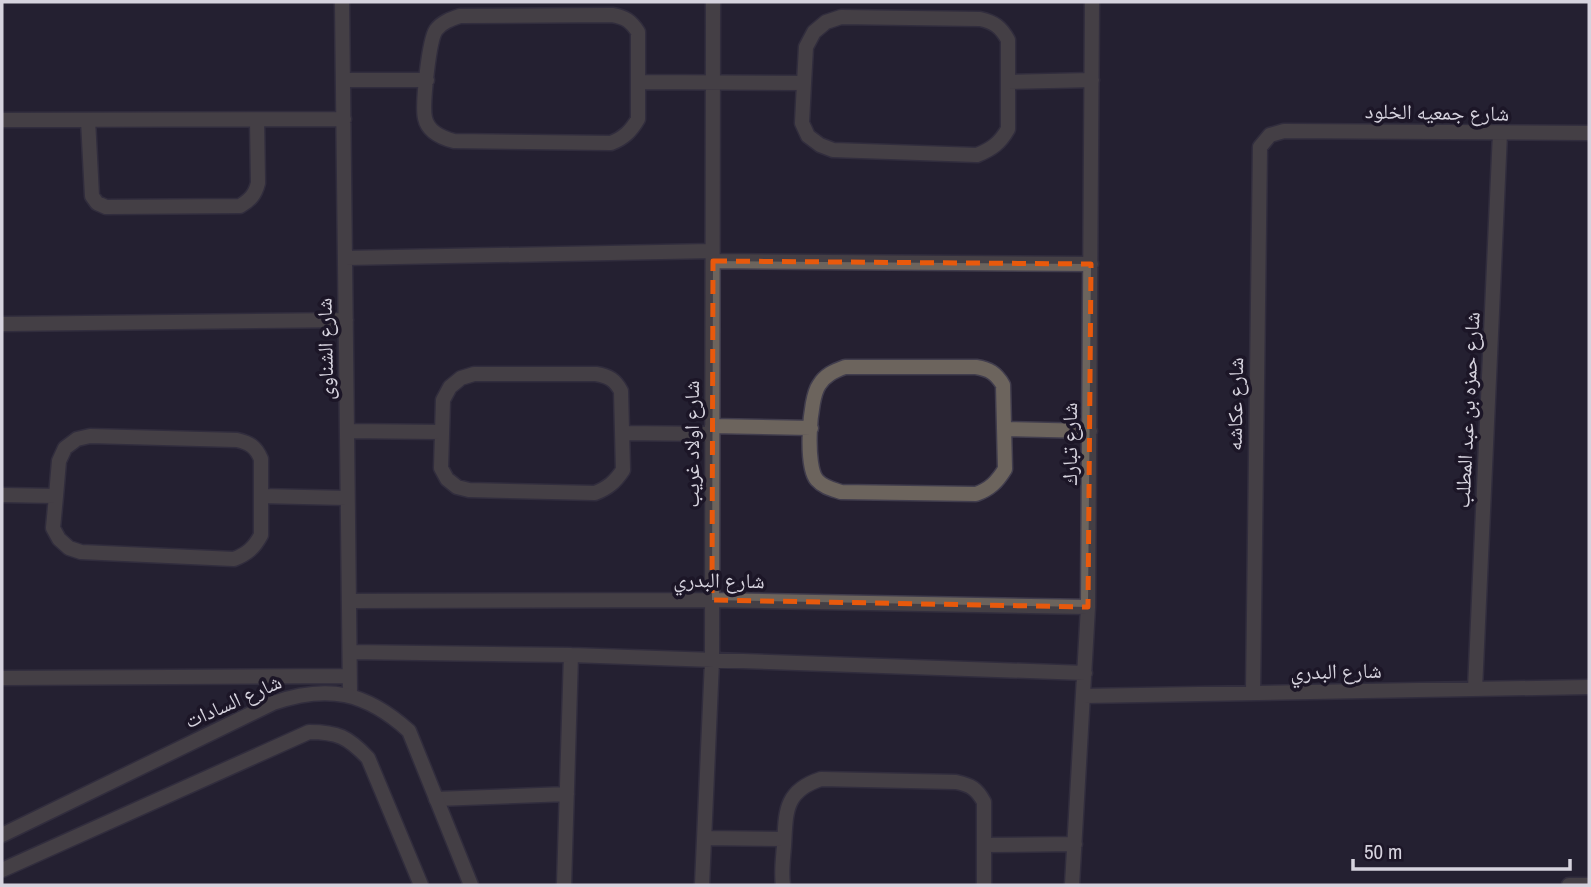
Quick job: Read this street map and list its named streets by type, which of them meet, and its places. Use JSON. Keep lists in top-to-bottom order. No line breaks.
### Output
{"streets":{"street":["شارع جمعيه الخلود","شارع الشناوى","شارع عكاشه","شارع حمزه بن عبد المطلب","شارع اولاد غريب","شارع تبارك","شارع البدري","شارع السادات"]},"crossings":[["شارع جمعيه الخلود","شارع عكاشه"],["شارع جمعيه الخلود","شارع حمزه بن عبد المطلب"],["شارع الشناوى","شارع البدري"],["شارع الشناوى","شارع السادات"],["شارع عكاشه","شارع البدري"],["شارع حمزه بن عبد المطلب","شارع البدري"],["شارع اولاد غريب","شارع البدري"],["شارع تبارك","شارع البدري"]],"scale_bar":"50 m"}
